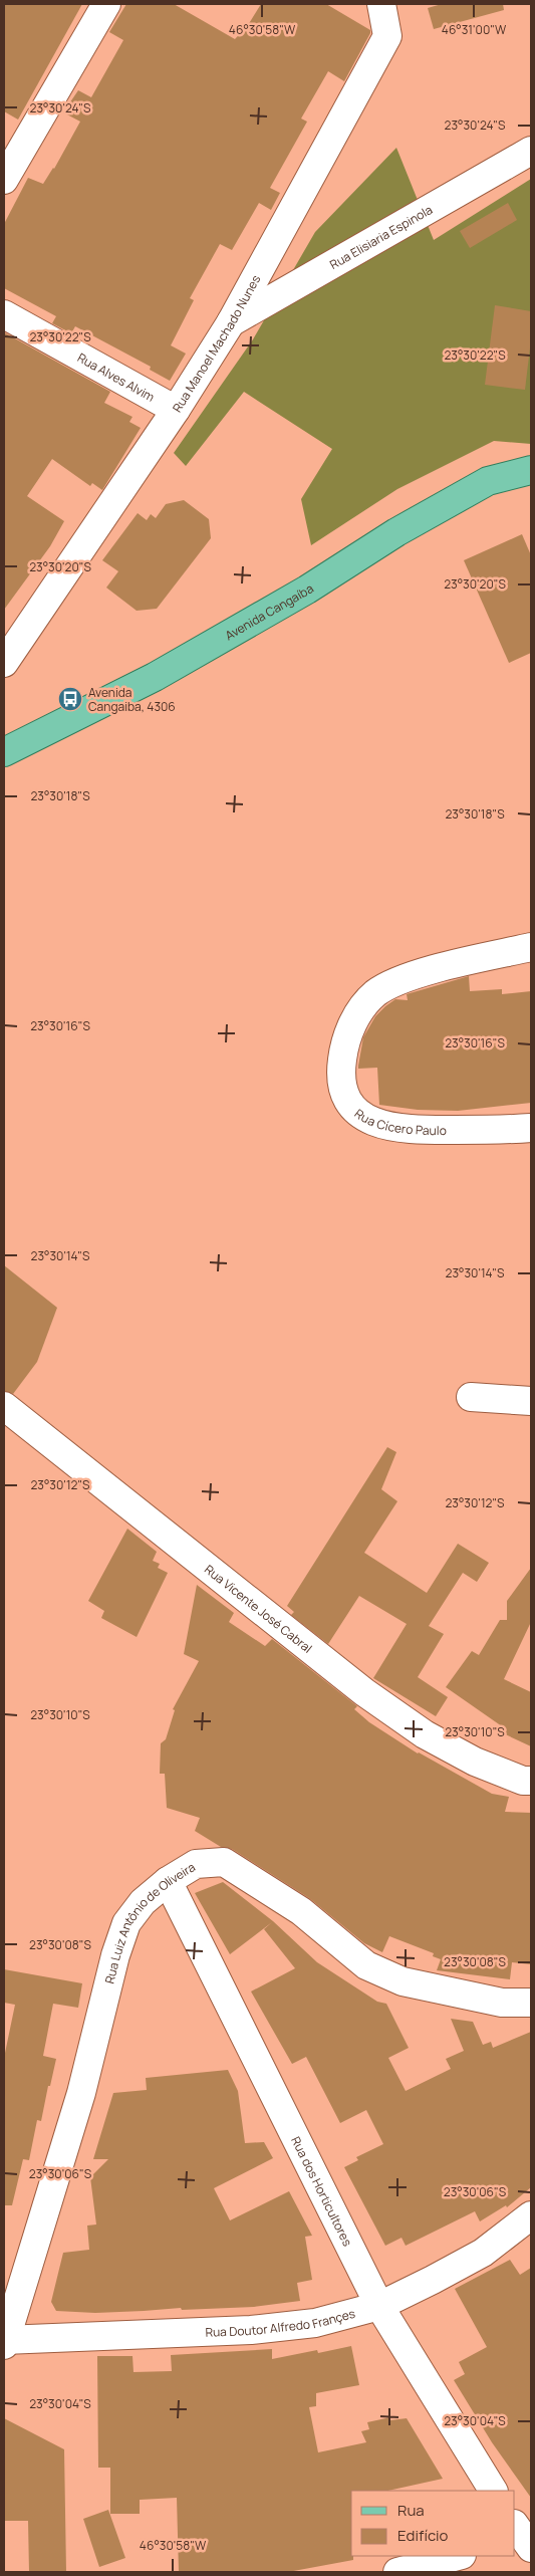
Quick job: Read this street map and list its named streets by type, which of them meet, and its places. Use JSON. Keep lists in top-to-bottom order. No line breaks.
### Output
{"streets":{"main road":["Avenida Cangaíba"],"street":["Rua Elisiaria Espinola","Rua Manoel Machado Nunes","Rua Alves Alvim","Rua Cícero Paulo","Rua Vicente José Cabral","Rua Luiz Antônio de Oliveira","Rua dos Horticultores","Rua Doutor Alfredo Françes"]},"crossings":[["Rua Elisiaria Espinola","Rua Manoel Machado Nunes"],["Rua Manoel Machado Nunes","Rua Alves Alvim"],["Rua Luiz Antônio de Oliveira","Rua dos Horticultores"],["Rua Luiz Antônio de Oliveira","Rua Doutor Alfredo Françes"],["Rua dos Horticultores","Rua Doutor Alfredo Françes"]],"places":{"bus stop":["Avenida Cangaiba, 4306"]},"legend":["Rua","Edifício"],"coordinates":["46°30'58\"W","46°31'00\"W","23°30'24\"S","23°30'22\"S","23°30'20\"S","23°30'18\"S","23°30'16\"S","23°30'14\"S","23°30'12\"S","23°30'10\"S","23°30'08\"S","23°30'06\"S","23°30'04\"S"]}
